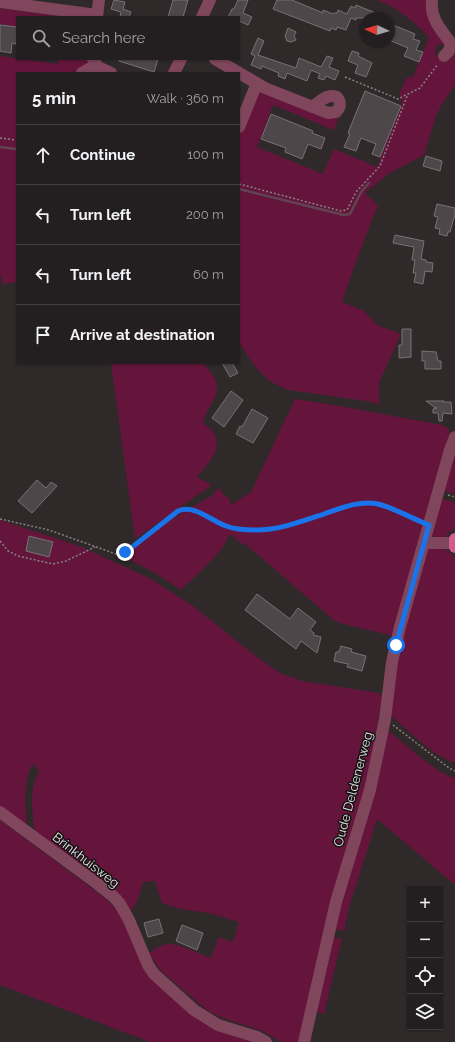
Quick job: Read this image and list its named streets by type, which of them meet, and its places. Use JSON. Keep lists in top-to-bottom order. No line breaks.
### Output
{"streets":{"street":["Oude Deldenerweg","Brinkhuisweg"]},"north":"left","page":{"search":"Search here","heading":["5 min","Walk · 360 m"],"list":[["Continue","100 m"],["Turn left","200 m"],["Turn left","60 m"],"Arrive at destination"],"map_buttons":["+","−"]}}
